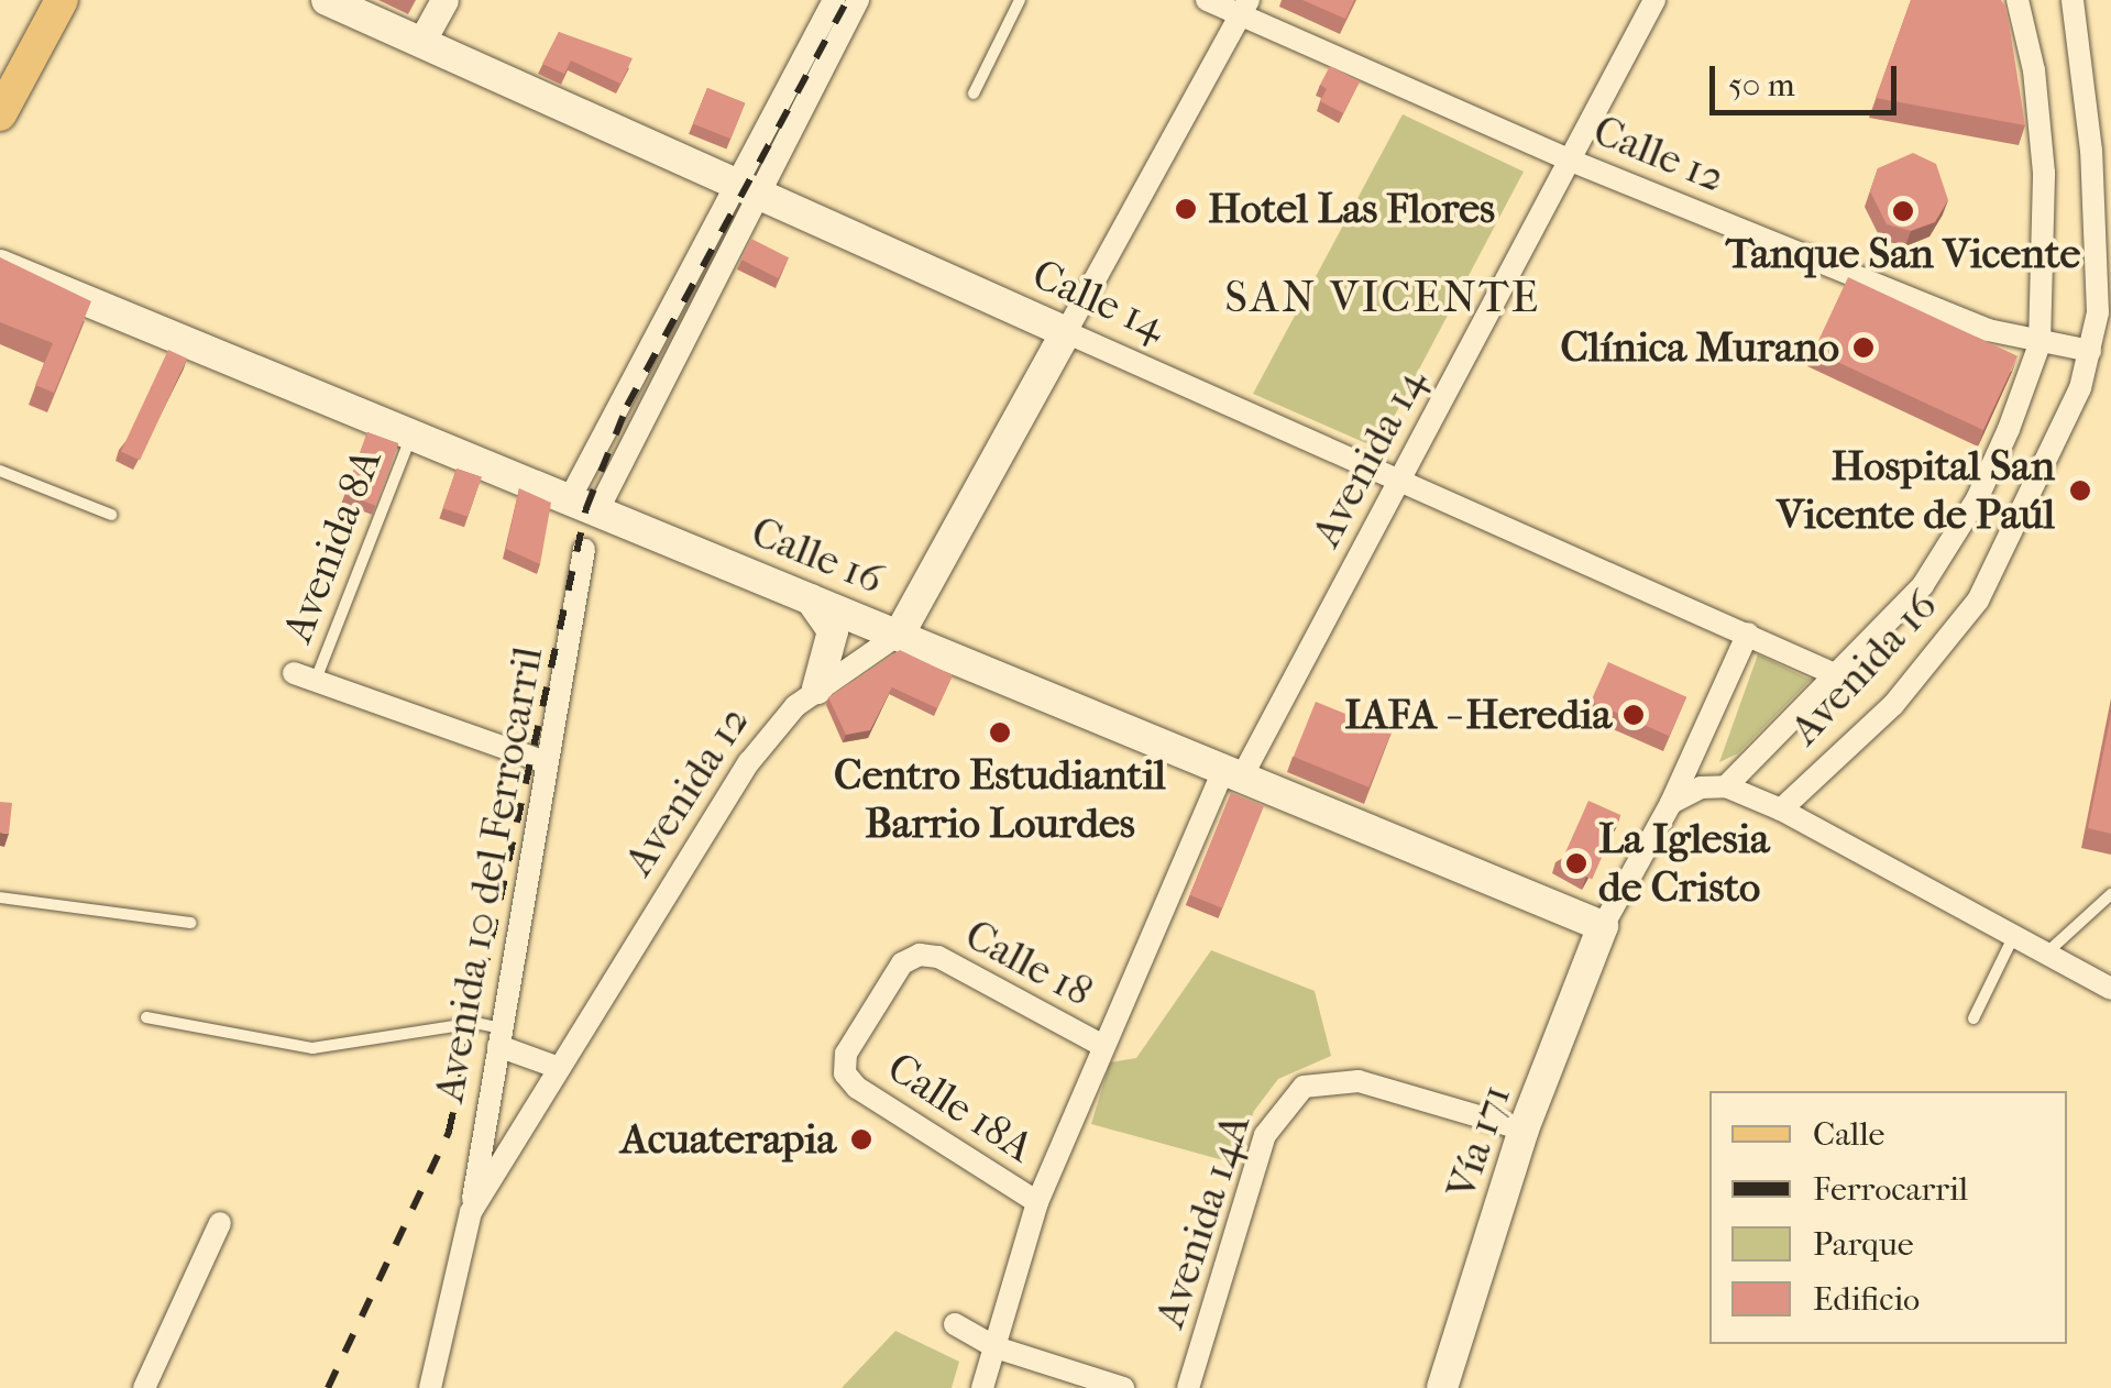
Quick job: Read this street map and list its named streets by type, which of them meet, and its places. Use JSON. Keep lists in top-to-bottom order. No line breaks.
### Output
{"streets":{"main road":["Calle 14","Calle 16","Avenida 12","Vía 171"],"street":["Calle 12","Avenida 14","Avenida 16","Avenida 10 del Ferrocarril","Calle 18","Calle 18A","Avenida 14A"],"lane":["Avenida 8A"]},"crossings":[["Calle 12","Avenida 14"],["Calle 12","Avenida 16"],["Calle 12","Avenida 12"],["Calle 14","Avenida 14"],["Calle 14","Avenida 16"],["Calle 14","Avenida 12"],["Avenida 14","Calle 16"],["Avenida 14","Calle 18"],["Avenida 14","Calle 18A"],["Avenida 8A","Calle 16"],["Calle 16","Avenida 12"],["Calle 16","Vía 171"],["Avenida 12","Avenida 10 del Ferrocarril"],["Calle 18","Calle 18A"],["Vía 171","Avenida 14A"]],"districts":["SAN VICENTE"],"places":["Hotel Las Flores","Tanque San Vicente","Clínica Murano","Hospital San Vicente de Paúl","IAFA - Heredia","Centro Estudiantil Barrio Lourdes","La Iglesia de Cristo","Acuaterapia"],"legend":["Calle","Ferrocarril","Parque","Edificio"],"scale_bar":"50 m"}
